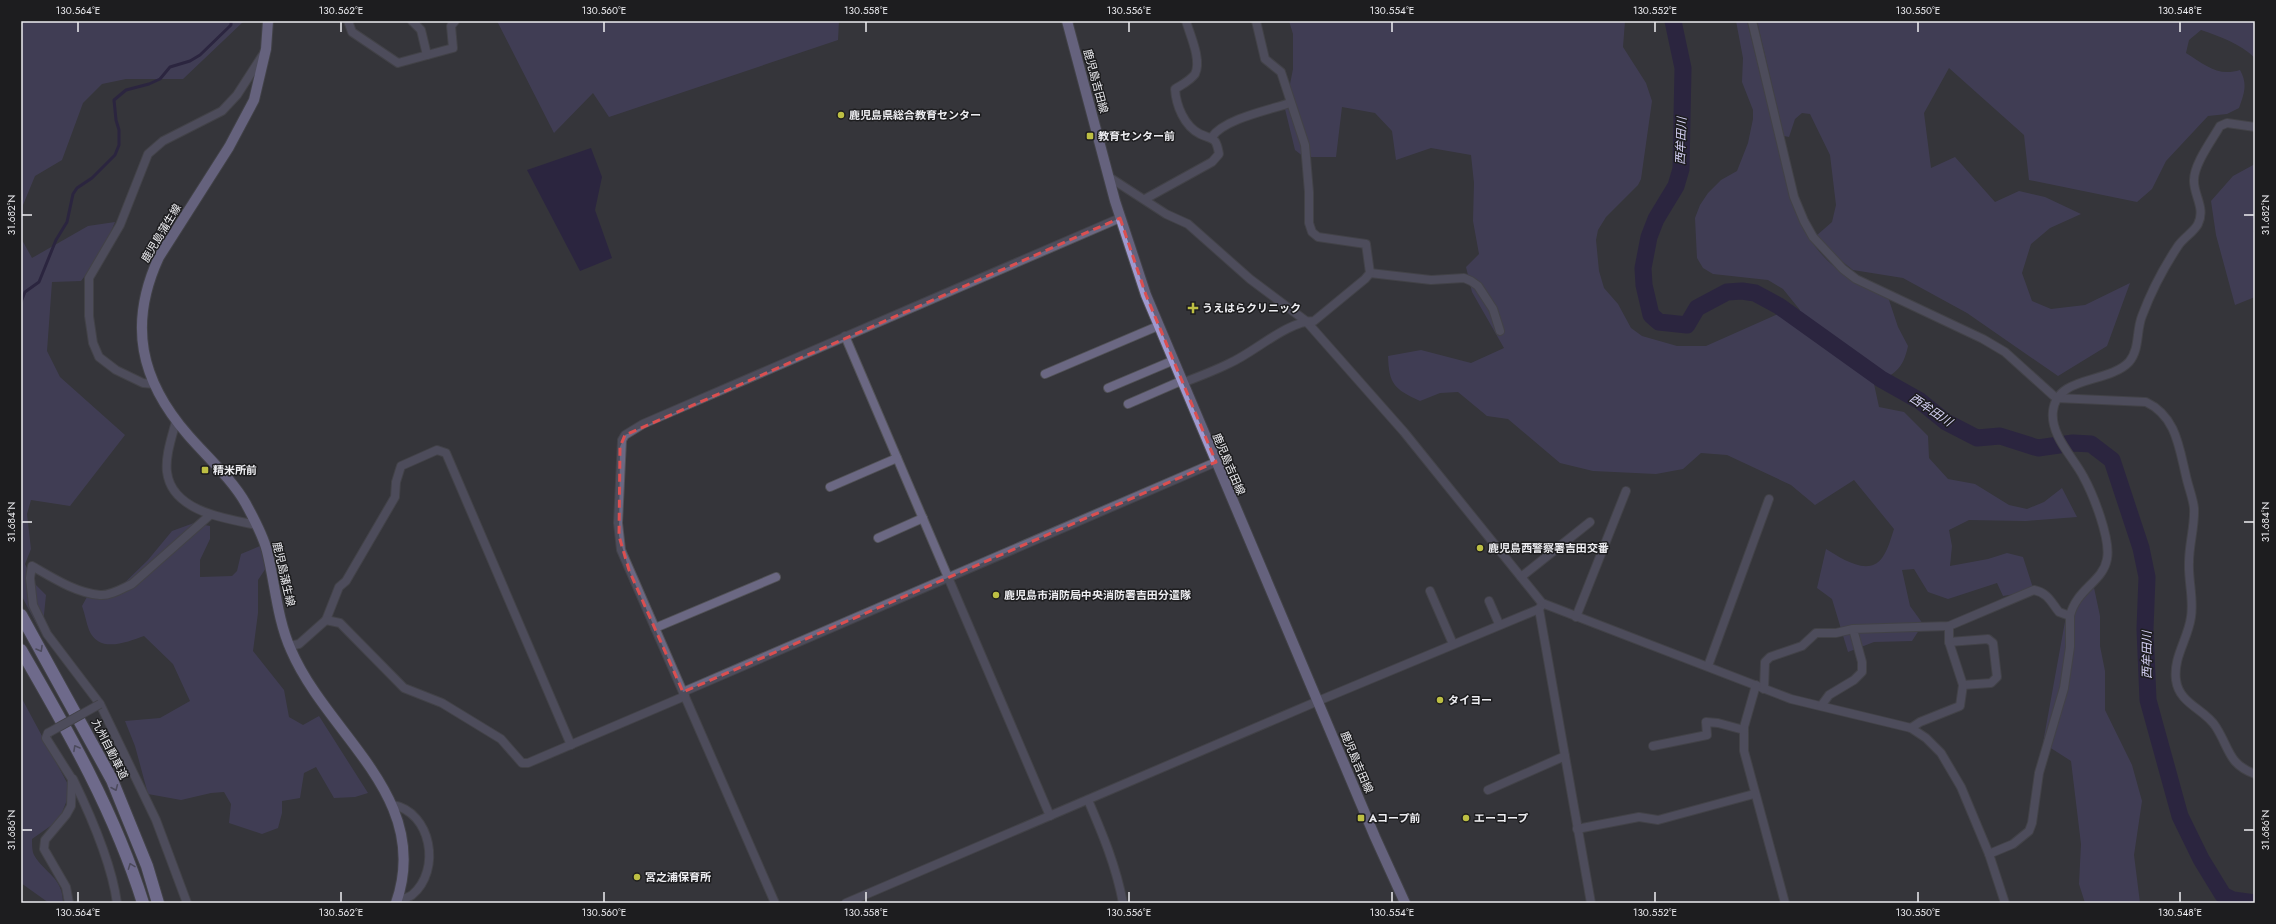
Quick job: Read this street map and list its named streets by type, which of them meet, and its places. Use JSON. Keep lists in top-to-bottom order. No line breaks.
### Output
{"streets":{"highway":["九州自動車道"],"main road":["鹿児島吉田線","鹿児島蒲生線"]},"water":["西牟田川"],"places":{"other":["鹿児島県総合教育センター","鹿児島西警察署吉田交番","鹿児島市消防局中央消防署吉田分遣隊","タイヨー","エーコープ","宮之浦保育所"],"transit":["教育センター前","精米所前","Aコープ前"],"health":["うえはらクリニック"]},"coordinates":["130.564°E","130.562°E","130.560°E","130.558°E","130.556°E","130.554°E","130.552°E","130.550°E","130.548°E","31.682°N","31.684°N","31.686°N"]}
